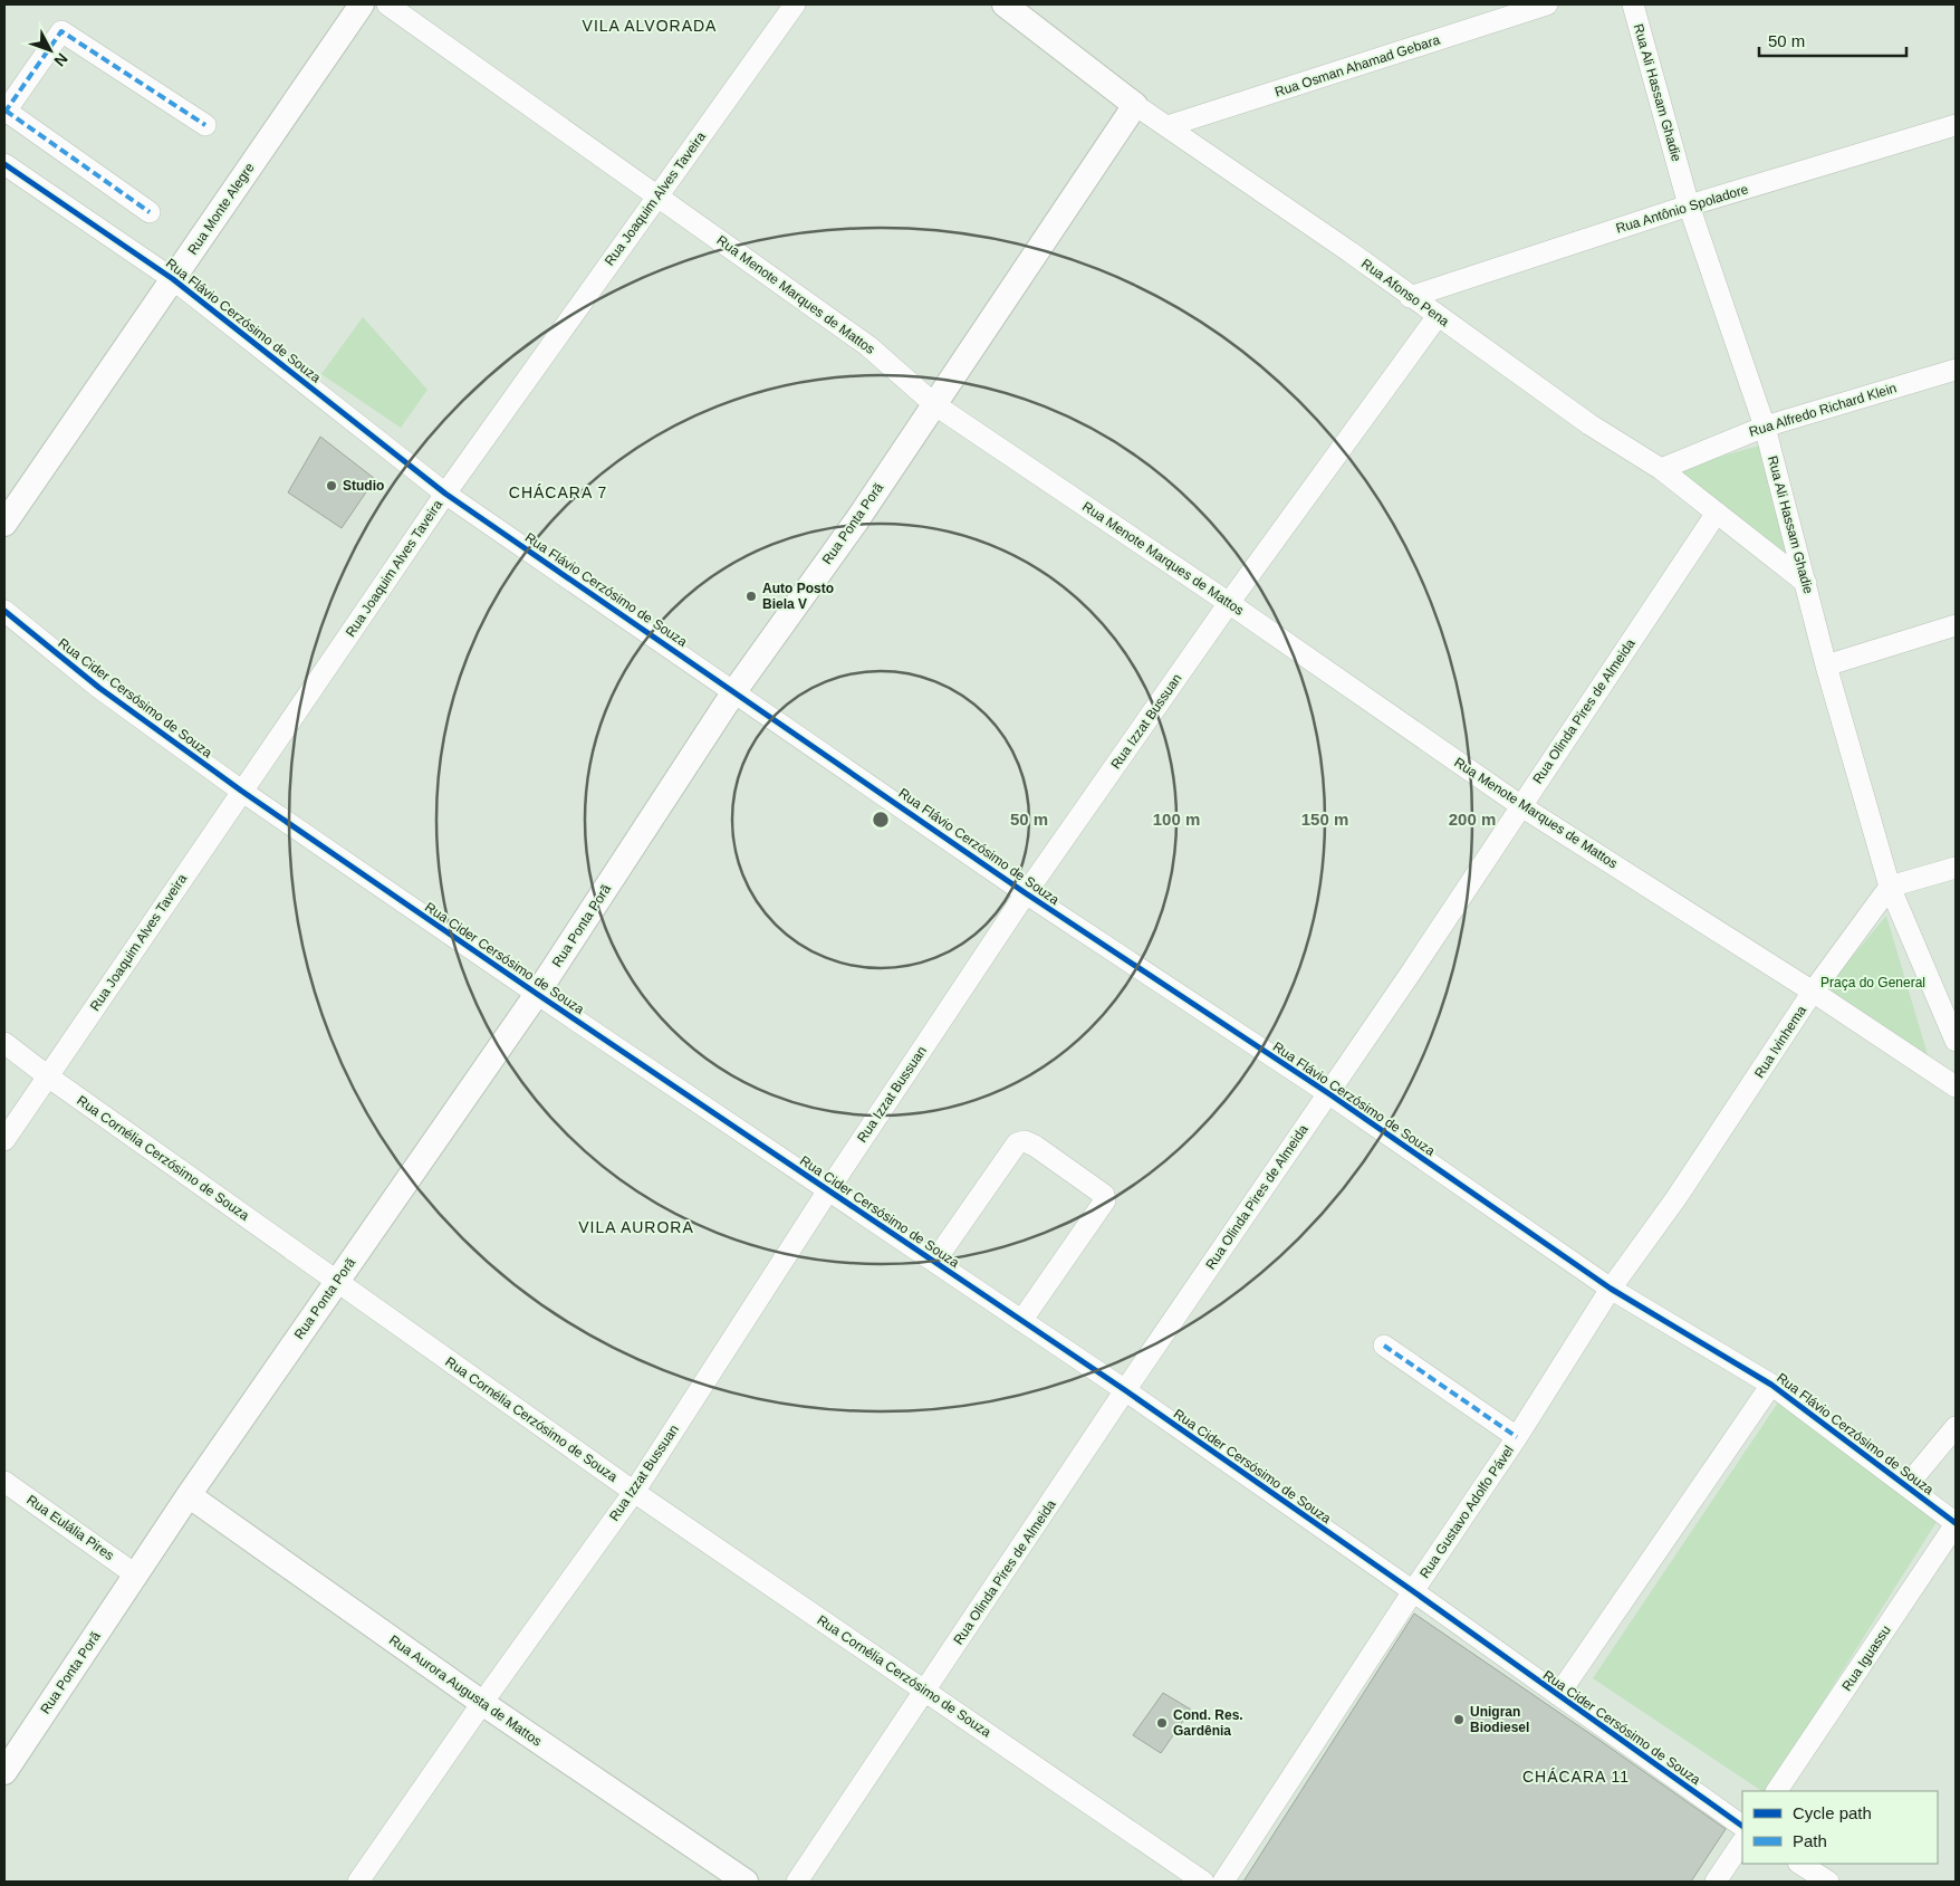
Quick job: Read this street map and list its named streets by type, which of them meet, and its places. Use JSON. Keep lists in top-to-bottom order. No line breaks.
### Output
{"streets":{"street":["Rua Osman Ahamad Gebara","Rua Ali Hassam Ghadie","Rua Joaquim Alves Taveira","Rua Monte Alegre","Rua Antônio Spoladore","Rua Afonso Pena","Rua Menote Marques de Mattos","Rua Flávio Cerzósimo de Souza","Rua Alfredo Richard Klein","Rua Ponta Porã","Rua Cider Cersósimo de Souza","Rua Olinda Pires de Almeida","Rua Izzat Bussuan","Rua Ivinhema","Rua Cornélia Cerzósimo de Souza","Rua Gustavo Adolfo Pável","Rua Eulália Pires","Rua Iguassu","Rua Aurora Augusta de Mattos"]},"crossings":[["Rua Osman Ahamad Gebara","Rua Afonso Pena"],["Rua Ali Hassam Ghadie","Rua Antônio Spoladore"],["Rua Ali Hassam Ghadie","Rua Afonso Pena"],["Rua Ali Hassam Ghadie","Rua Alfredo Richard Klein"],["Rua Ali Hassam Ghadie","Rua Ivinhema"],["Rua Joaquim Alves Taveira","Rua Menote Marques de Mattos"],["Rua Joaquim Alves Taveira","Rua Flávio Cerzósimo de Souza"],["Rua Joaquim Alves Taveira","Rua Cider Cersósimo de Souza"],["Rua Joaquim Alves Taveira","Rua Cornélia Cerzósimo de Souza"],["Rua Monte Alegre","Rua Flávio Cerzósimo de Souza"],["Rua Antônio Spoladore","Rua Afonso Pena"],["Rua Afonso Pena","Rua Alfredo Richard Klein"],["Rua Afonso Pena","Rua Ponta Porã"],["Rua Afonso Pena","Rua Olinda Pires de Almeida"],["Rua Afonso Pena","Rua Izzat Bussuan"],["Rua Menote Marques de Mattos","Rua Ponta Porã"],["Rua Menote Marques de Mattos","Rua Olinda Pires de Almeida"],["Rua Menote Marques de Mattos","Rua Izzat Bussuan"],["Rua Menote Marques de Mattos","Rua Ivinhema"],["Rua Flávio Cerzósimo de Souza","Rua Ponta Porã"],["Rua Flávio Cerzósimo de Souza","Rua Olinda Pires de Almeida"],["Rua Flávio Cerzósimo de Souza","Rua Izzat Bussuan"],["Rua Flávio Cerzósimo de Souza","Rua Gustavo Adolfo Pável"],["Rua Flávio Cerzósimo de Souza","Rua Iguassu"],["Rua Ponta Porã","Rua Cider Cersósimo de Souza"],["Rua Ponta Porã","Rua Cornélia Cerzósimo de Souza"],["Rua Ponta Porã","Rua Eulália Pires"],["Rua Ponta Porã","Rua Aurora Augusta de Mattos"],["Rua Cider Cersósimo de Souza","Rua Olinda Pires de Almeida"],["Rua Cider Cersósimo de Souza","Rua Izzat Bussuan"],["Rua Cider Cersósimo de Souza","Rua Gustavo Adolfo Pável"],["Rua Olinda Pires de Almeida","Rua Cornélia Cerzósimo de Souza"],["Rua Izzat Bussuan","Rua Cornélia Cerzósimo de Souza"],["Rua Izzat Bussuan","Rua Aurora Augusta de Mattos"],["Rua Ivinhema","Rua Gustavo Adolfo Pável"]],"districts":["VILA ALVORADA","CHÁCARA 7","VILA AURORA","CHÁCARA 11"],"parks":["Praça do General"],"places":["Studio","Auto Posto Biela V","Unigran Biodiesel","Cond. Res. Gardênia"],"legend":["Cycle path","Path"],"scale_bar":"50 m","north":"bottom right","rings":["50 m","100 m","150 m","200 m"]}
